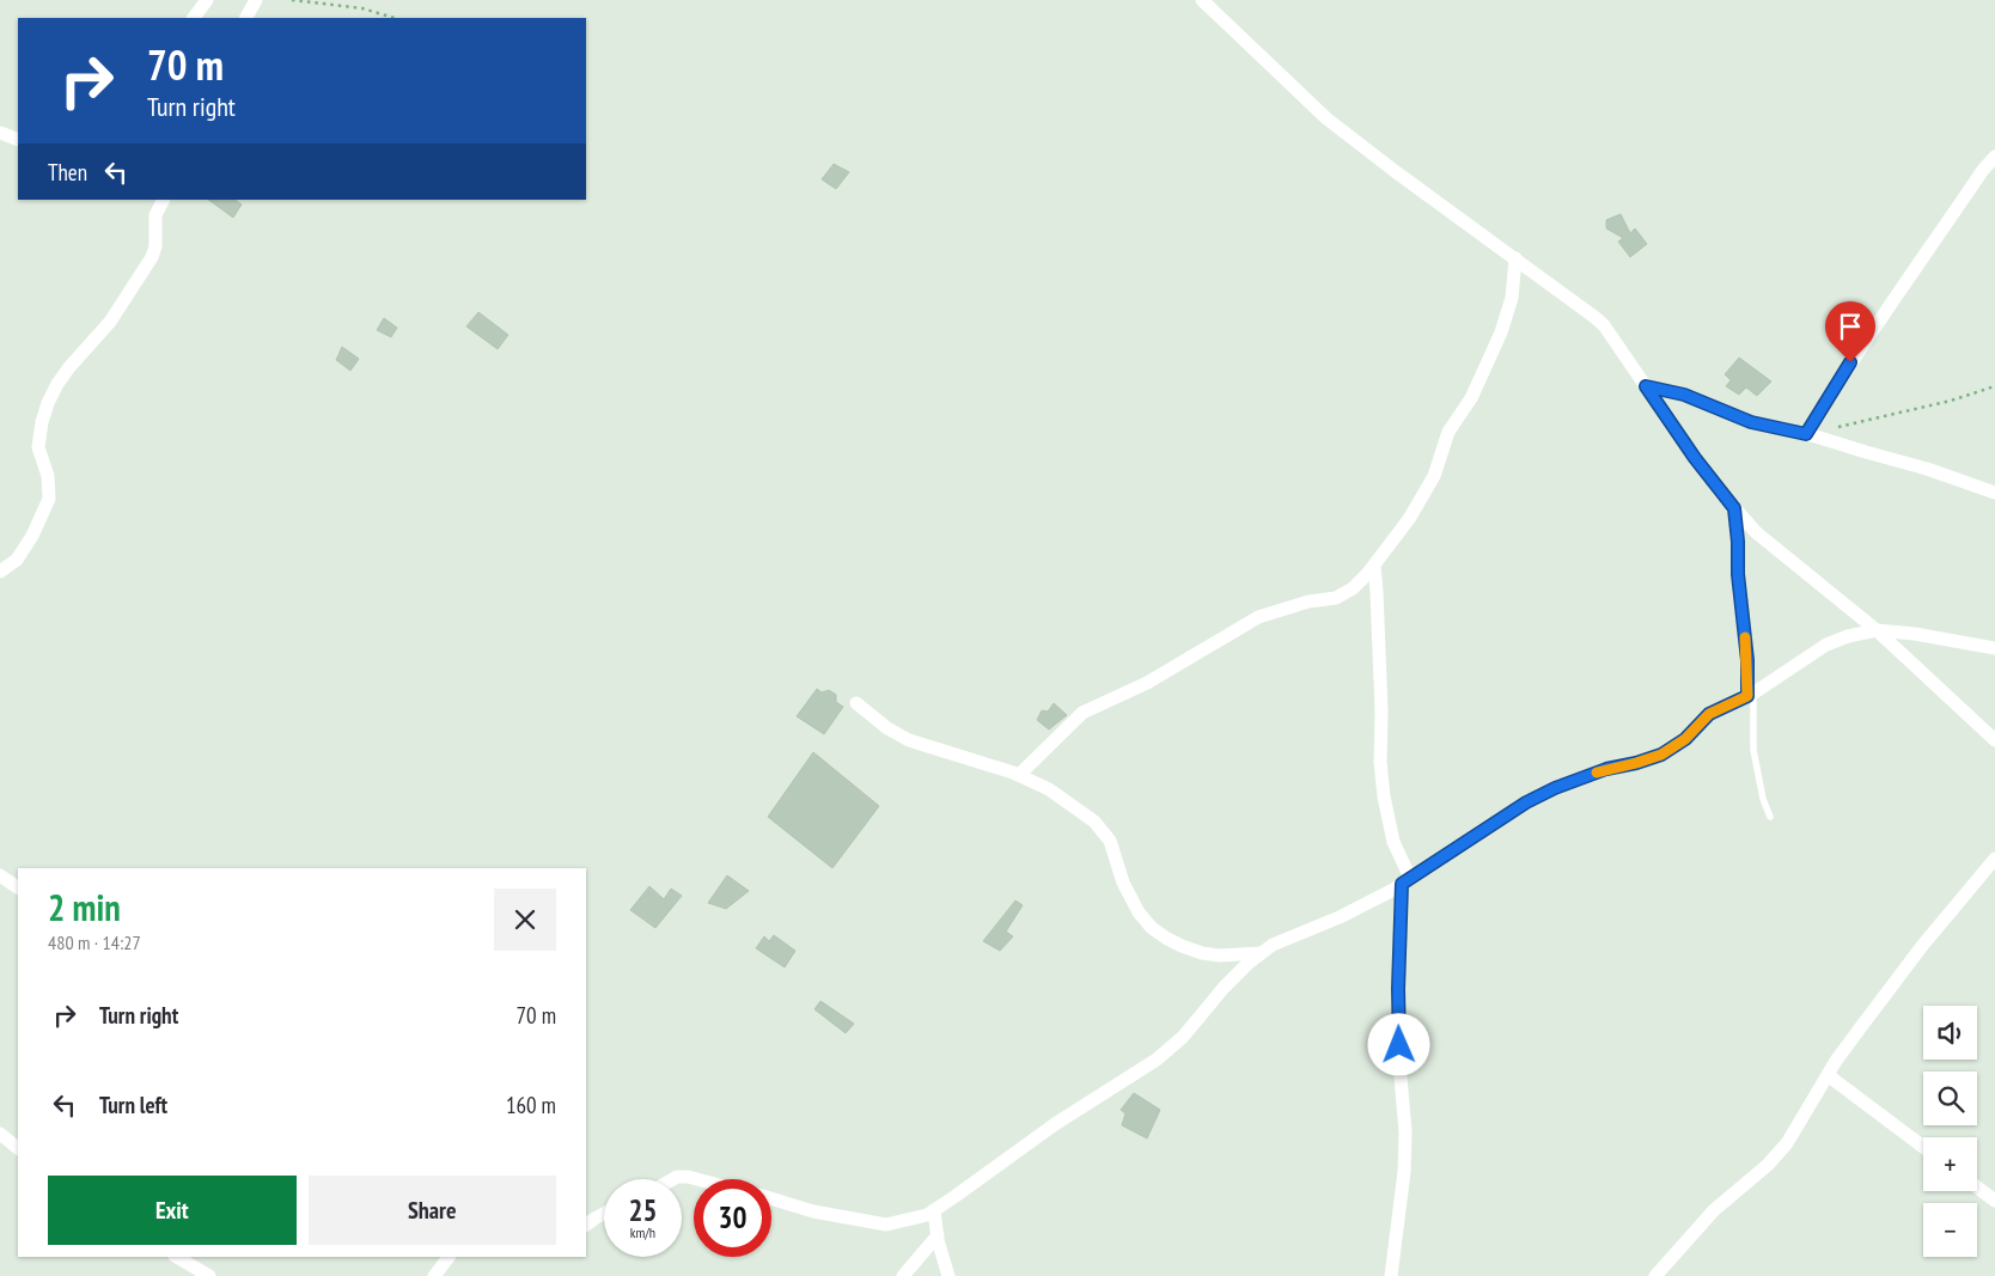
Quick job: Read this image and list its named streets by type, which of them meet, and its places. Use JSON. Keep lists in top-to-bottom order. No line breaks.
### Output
{"page":{"turn":["70 m","Turn right"],"then":"Then","heading":["2 min","480 m · 14:27"],"list":[{"name":"Turn right","value":"70 m"},{"name":"Turn left","value":"160 m"}],"map_buttons":["+","−"],"buttons":["Exit","Share"],"speed":"25 km/h","limit":"30"}}
